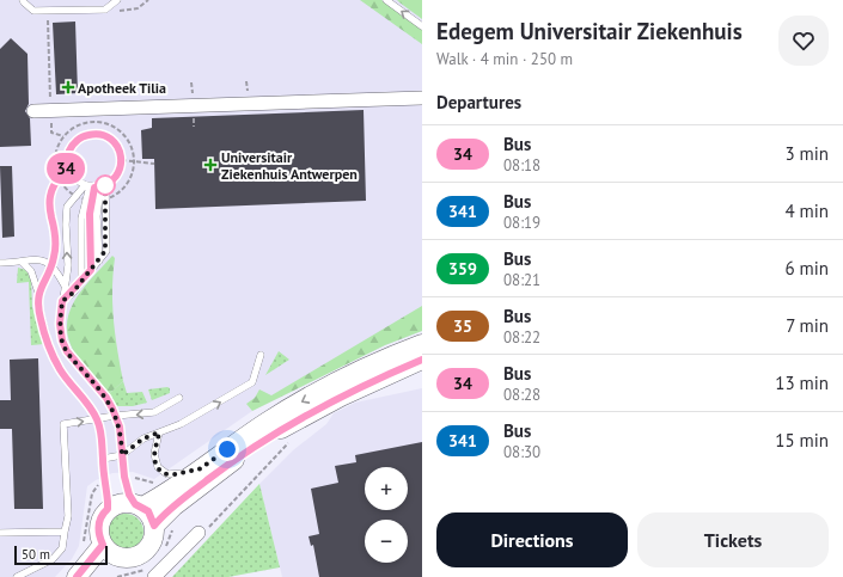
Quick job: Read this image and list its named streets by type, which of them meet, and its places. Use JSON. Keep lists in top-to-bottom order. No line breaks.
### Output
{"places":{"health":["Apotheek Tilia","Universitair Ziekenhuis Antwerpen"]},"lines":["bus line 34"],"scale_bar":"50 m","page":{"on_map":"34","heading":[["Edegem Universitair Ziekenhuis","Walk · 4 min · 250 m"],"Departures"],"list":[{"mark":"34","name":"Bus","note":"08:18","value":"3 min"},{"mark":"341","name":"Bus","note":"08:19","value":"4 min"},{"mark":"359","name":"Bus","note":"08:21","value":"6 min"},{"mark":"35","name":"Bus","note":"08:22","value":"7 min"},{"mark":"34","name":"Bus","note":"08:28","value":"13 min"},{"mark":"341","name":"Bus","note":"08:30","value":"15 min"}],"map_buttons":["+","−"],"buttons":["Directions","Tickets"],"scale":"50 m"}}
